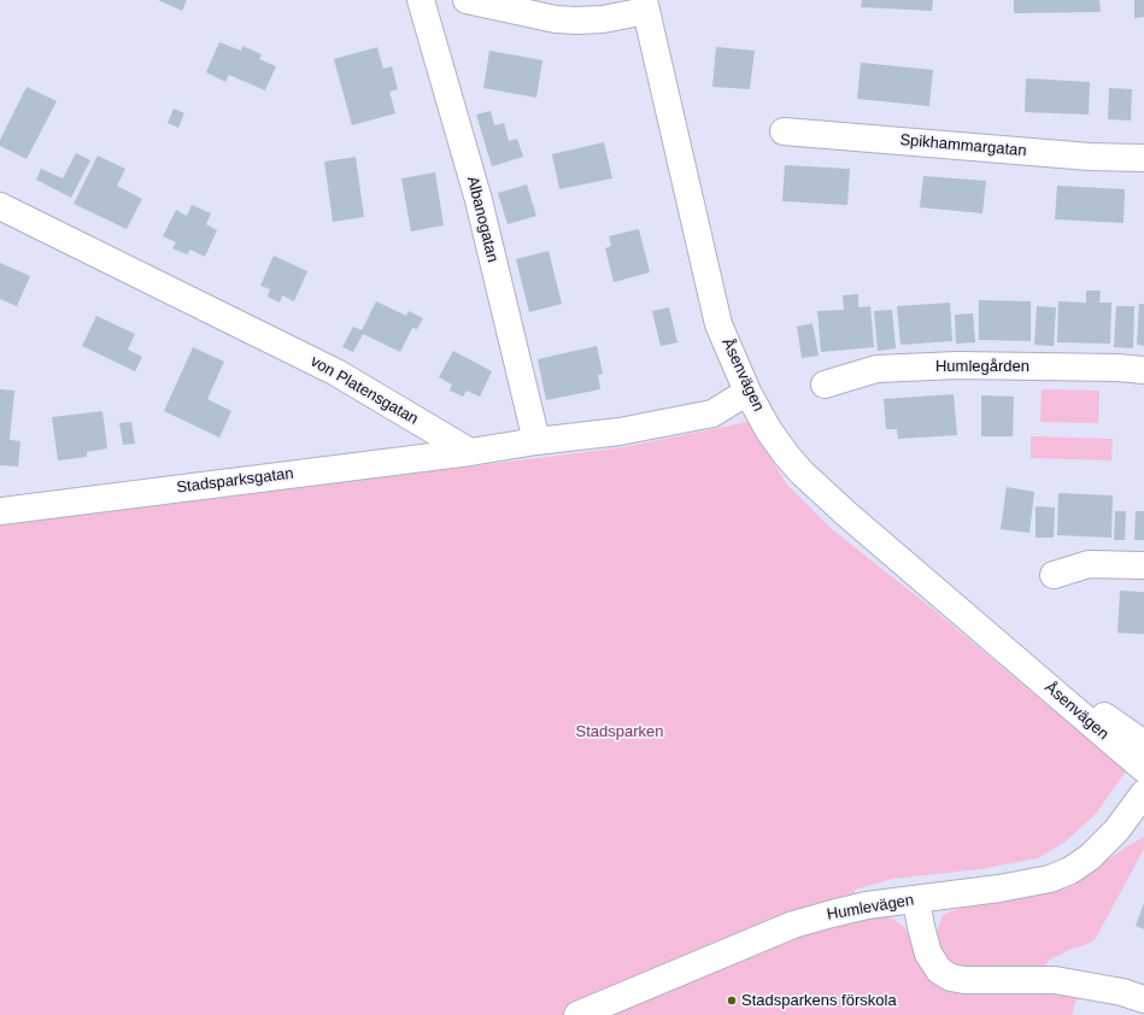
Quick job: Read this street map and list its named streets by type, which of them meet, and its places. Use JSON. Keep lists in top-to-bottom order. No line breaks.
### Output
{"streets":{"street":["Spikhammargatan","Albanogatan","Humlegården","Åsenvägen","von Platensgatan","Stadsparksgatan","Humlevägen"]},"crossings":[["von Platensgatan","Stadsparksgatan"]],"parks":["Stadsparken"],"places":["Stadsparkens förskola"]}
